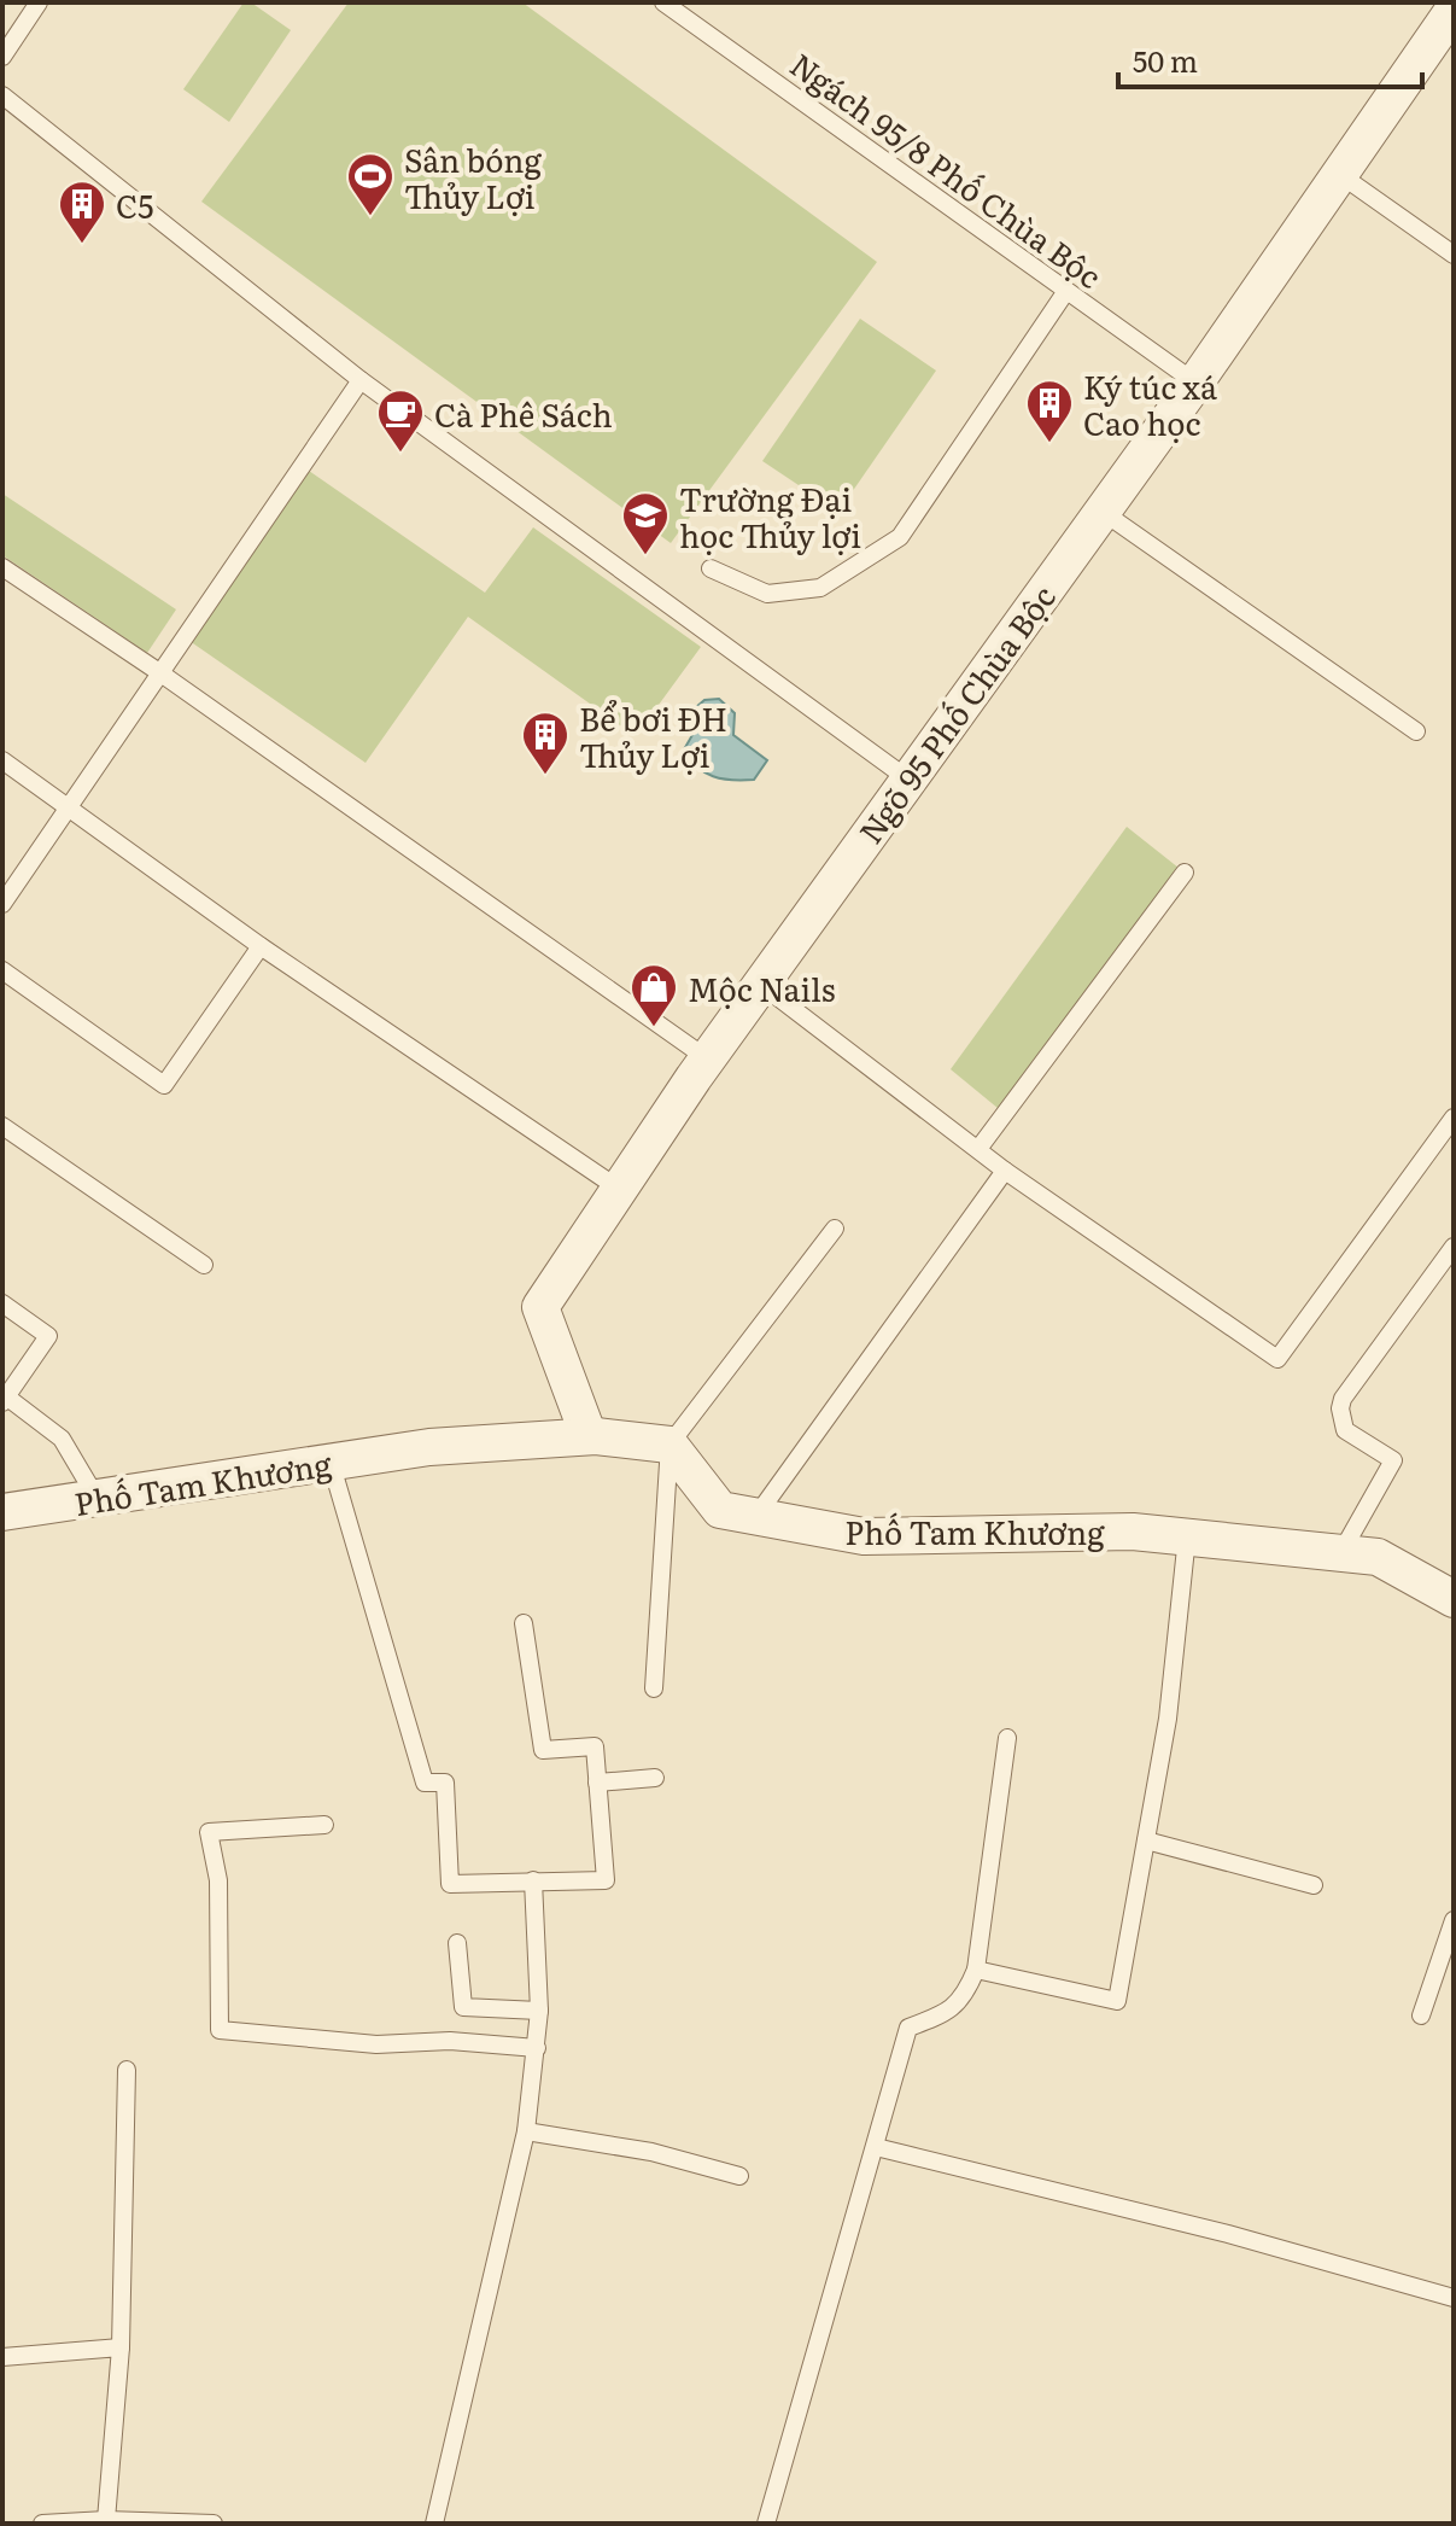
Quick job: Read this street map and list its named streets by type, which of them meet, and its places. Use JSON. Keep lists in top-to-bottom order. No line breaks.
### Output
{"streets":{"street":["Ngõ 95 Phố Chùa Bộc","Phố Tam Khương"],"lane":["Ngách 95/8 Phố Chùa Bộc"]},"crossings":[["Ngách 95/8 Phố Chùa Bộc","Ngõ 95 Phố Chùa Bộc"],["Ngõ 95 Phố Chùa Bộc","Phố Tam Khương"]],"places":{"sports":["Sân bóng Thủy Lợi"],"building":["C5","Ký túc xá Cao học","Bể bơi ĐH Thủy Lợi"],"cafe":["Cà Phê Sách"],"school or university":["Trường Đại học Thủy lợi"],"shop":["Mộc Nails"]},"scale_bar":"50 m"}
